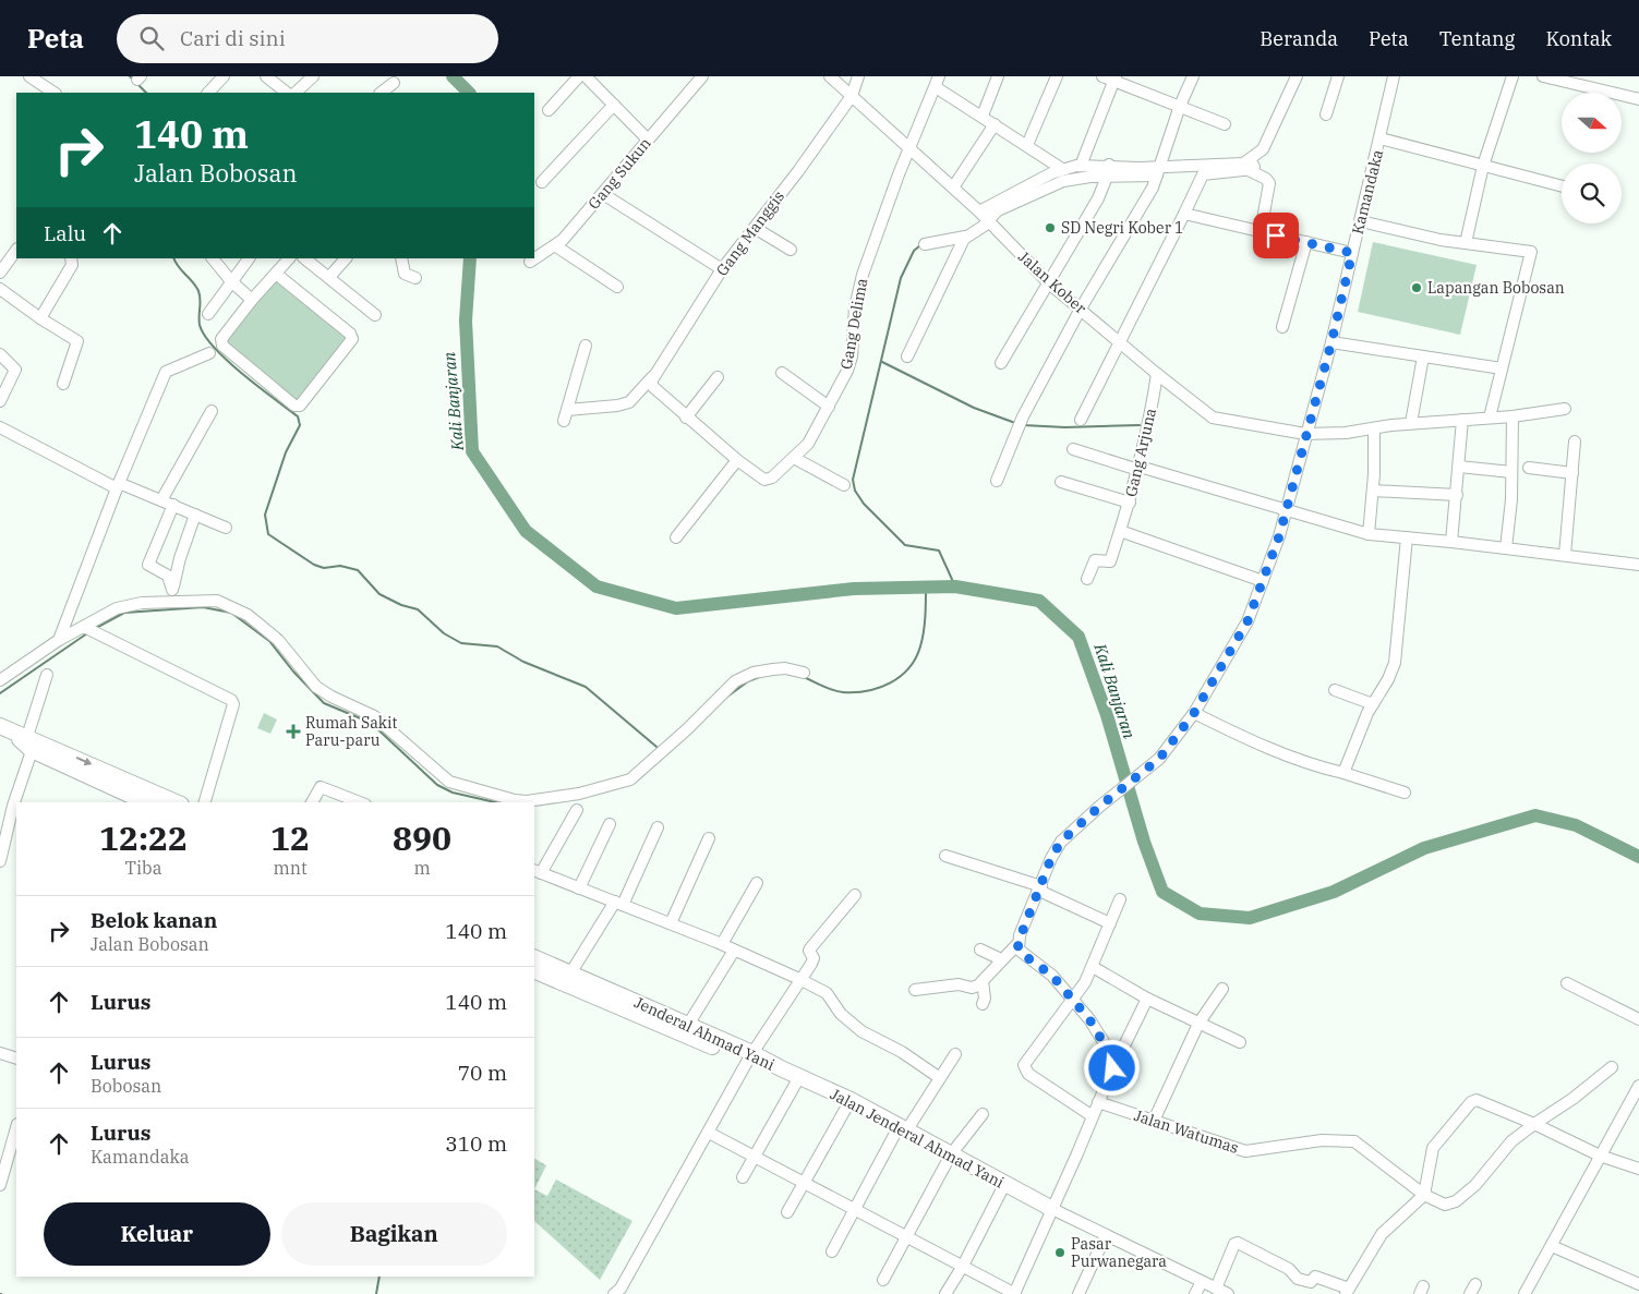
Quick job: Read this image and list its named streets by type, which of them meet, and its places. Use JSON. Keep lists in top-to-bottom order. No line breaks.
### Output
{"streets":{"main road":["Jenderal Ahmad Yani","Jalan Jenderal Ahmad Yani"],"street":["Gang Sukun","Kamandaka","Gang Manggis","Jalan Kober","Gang Delima","Gang Arjuna","Jalan Watumas"]},"crossings":[["Kamandaka","Jalan Kober"],["Gang Manggis","Jalan Kober"],["Gang Manggis","Gang Delima"],["Jalan Kober","Gang Delima"],["Jalan Kober","Gang Arjuna"],["Jenderal Ahmad Yani","Jalan Jenderal Ahmad Yani"]],"water":["Kali Banjaran"],"places":{"other":["SD Negri Kober 1","Lapangan Bobosan","Pasar Purwanegara"],"health":["Rumah Sakit Paru-paru"]},"north":"right","page":{"header":"Peta","search":"Cari di sini","nav":["Beranda","Peta","Tentang","Kontak"],"turn":["140 m","Jalan Bobosan"],"then":"Lalu","eta":["12:22","Tiba","12","mnt","890","m"],"list":[{"name":"Belok kanan","note":"Jalan Bobosan","value":"140 m"},{"name":"Lurus","value":"140 m"},{"name":"Lurus","note":"Bobosan","value":"70 m"},{"name":"Lurus","note":"Kamandaka","value":"310 m"}],"buttons":["Keluar","Bagikan"]}}
